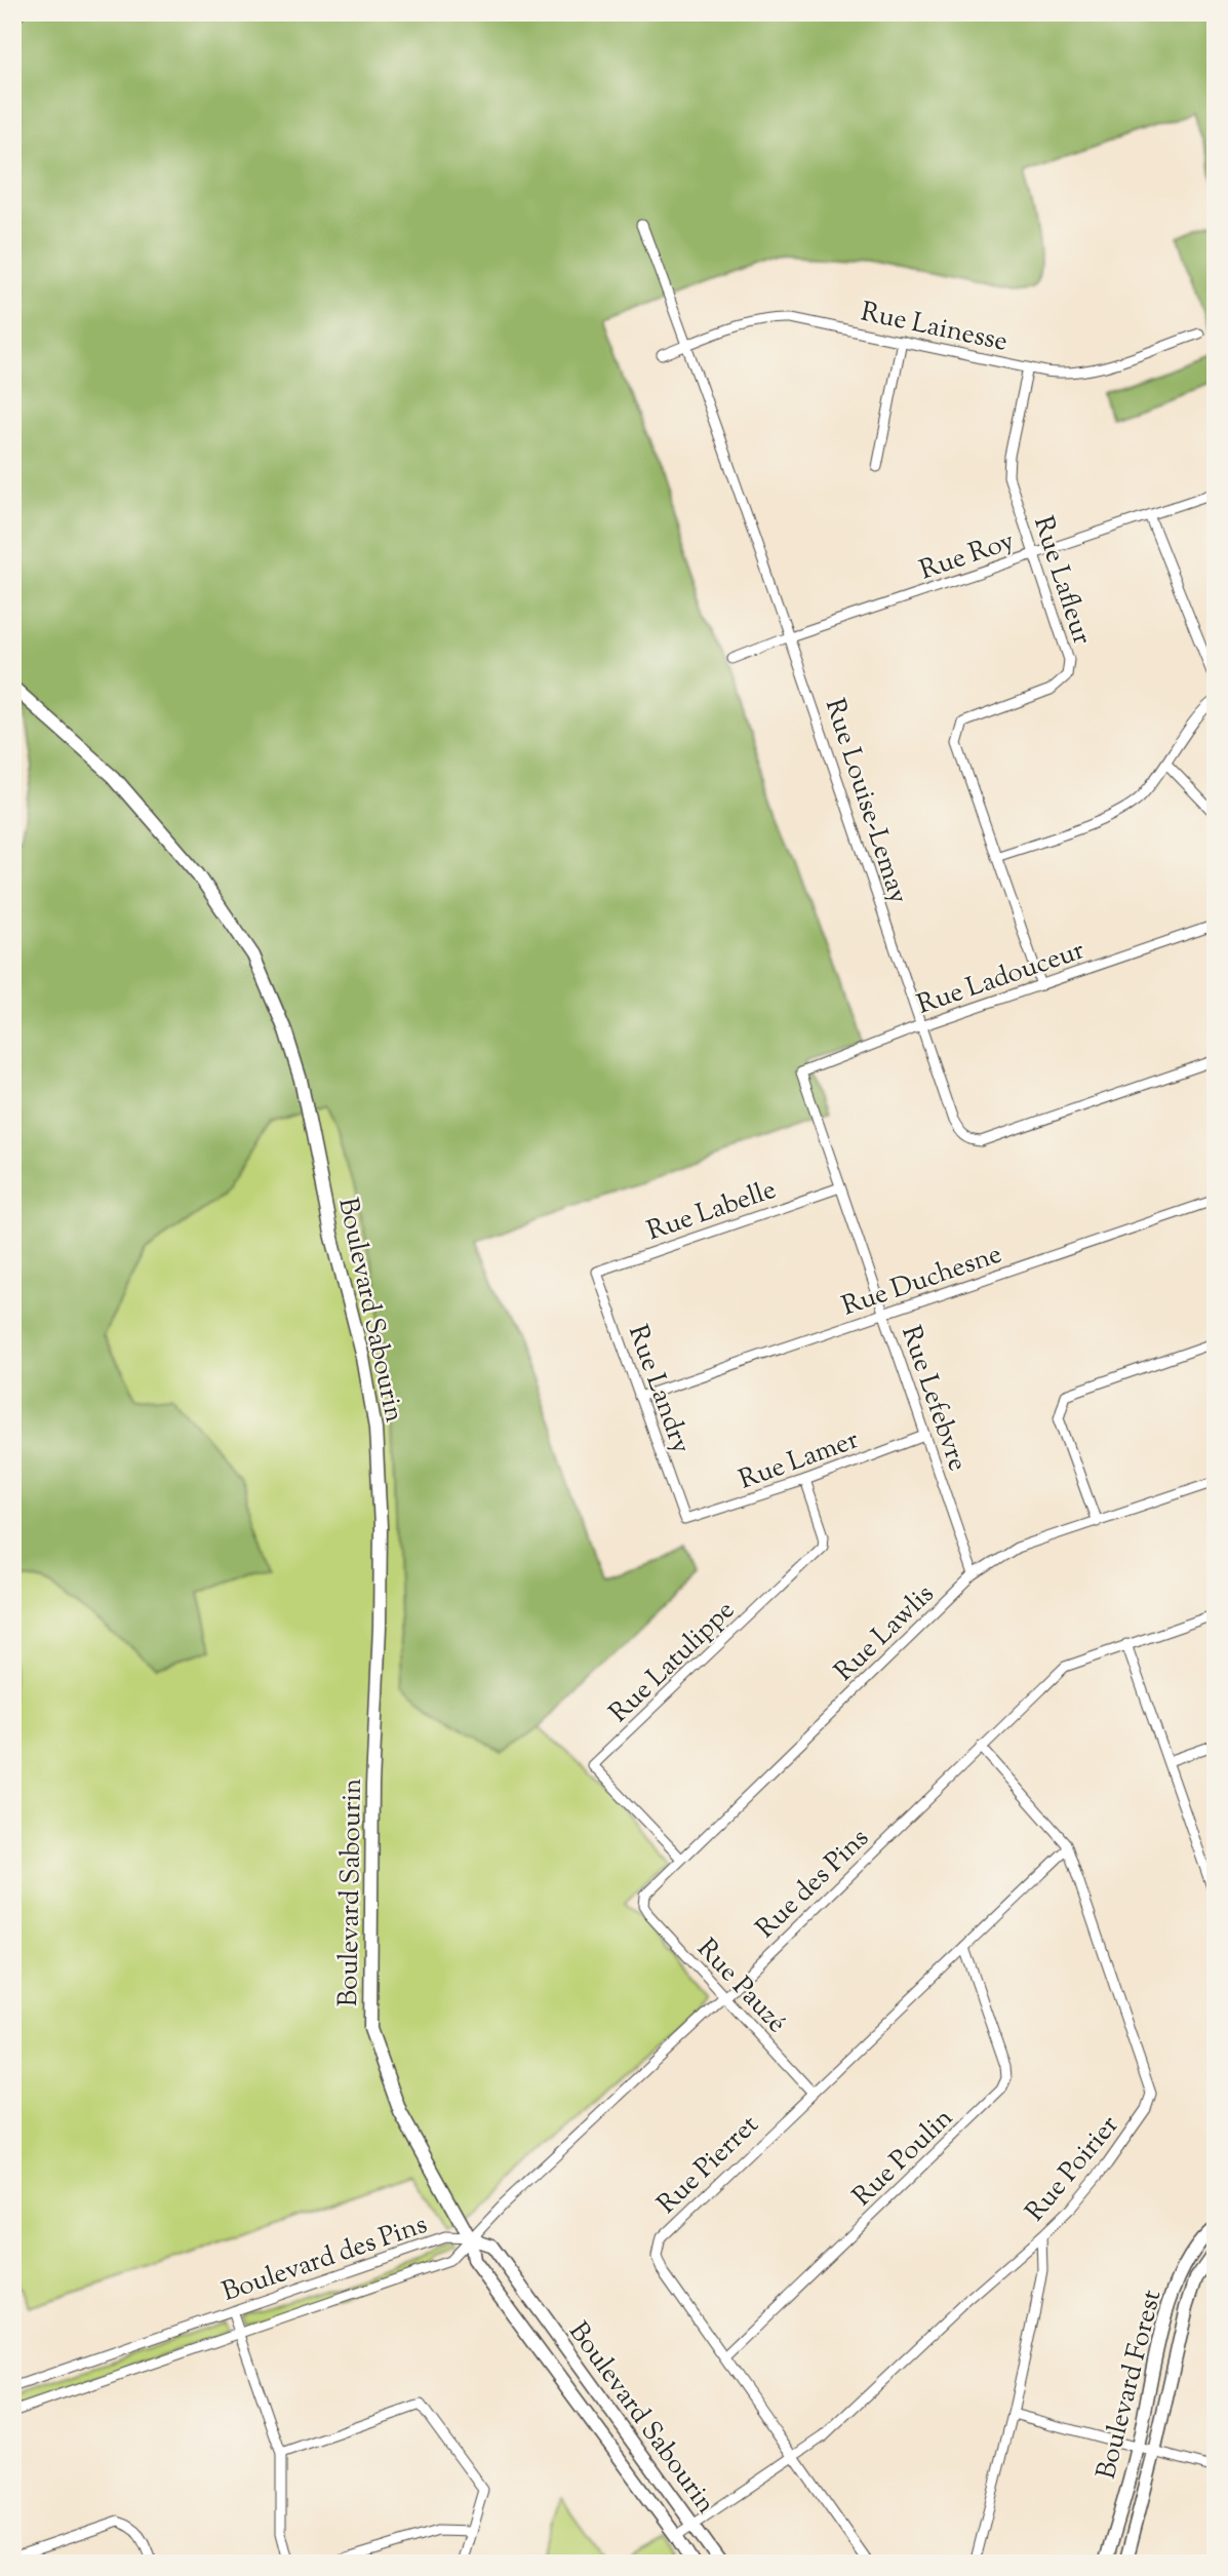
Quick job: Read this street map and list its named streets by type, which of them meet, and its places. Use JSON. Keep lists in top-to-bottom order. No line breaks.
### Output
{"streets":{"street":["Rue Lainesse","Rue Roy","Rue Lafleur","Rue Louise-Lemay","Rue Ladouceur","Rue Labelle","Rue Duchesne","Boulevard Sabourin","Rue Landry","Rue Lefebvre","Rue Lamer","Rue Lawlis","Rue Latulippe","Rue des Pins","Rue Pauzé","Rue Poulin","Rue Pierret","Rue Poirier","Boulevard des Pins","Boulevard Forest"]},"crossings":[["Rue Lainesse","Rue Lafleur"],["Rue Lainesse","Rue Louise-Lemay"],["Rue Roy","Rue Lafleur"],["Rue Roy","Rue Louise-Lemay"],["Rue Lafleur","Rue Ladouceur"],["Rue Louise-Lemay","Rue Ladouceur"],["Rue Ladouceur","Rue Lefebvre"],["Rue Labelle","Rue Landry"],["Rue Labelle","Rue Lefebvre"],["Rue Duchesne","Rue Landry"],["Rue Duchesne","Rue Lefebvre"],["Boulevard Sabourin","Rue des Pins"],["Boulevard Sabourin","Rue Poirier"],["Boulevard Sabourin","Boulevard des Pins"],["Rue Landry","Rue Lamer"],["Rue Lefebvre","Rue Lamer"],["Rue Lefebvre","Rue Lawlis"],["Rue Lamer","Rue Latulippe"],["Rue Lawlis","Rue Latulippe"],["Rue Lawlis","Rue Pauzé"],["Rue des Pins","Rue Pauzé"],["Rue des Pins","Rue Poirier"],["Rue des Pins","Boulevard des Pins"],["Rue Pauzé","Rue Pierret"],["Rue Poulin","Rue Pierret"],["Rue Pierret","Rue Poirier"]]}
